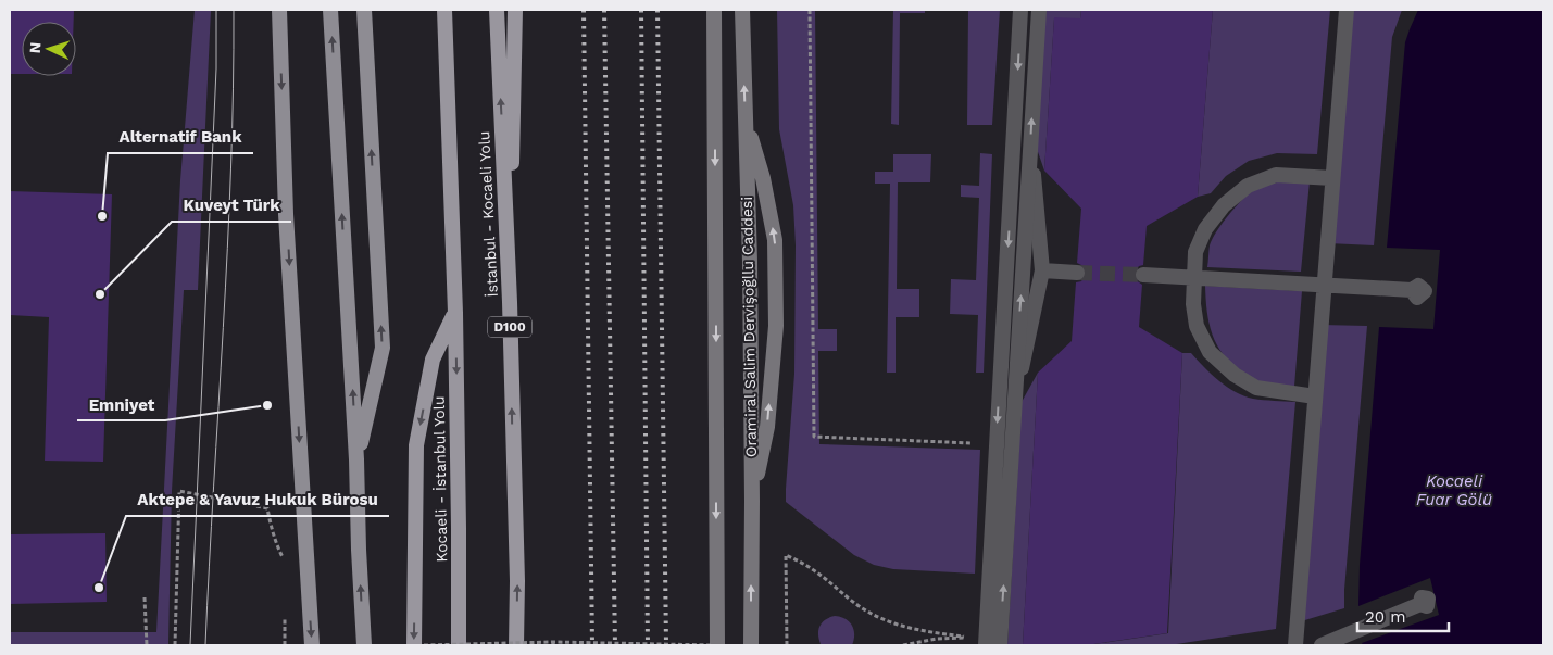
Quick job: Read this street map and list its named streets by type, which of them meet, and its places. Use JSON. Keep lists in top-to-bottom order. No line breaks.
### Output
{"streets":{"highway":["İstanbul - Kocaeli Yolu","D100","Kocaeli - İstanbul Yolu"],"main road":["Oramiral Salim Dervişoğllu Caddesi"]},"water":["Kocaeli Fuar Gölü"],"places":["Alternatif Bank","Kuveyt Türk","Emniyet","Aktepe & Yavuz Hukuk Bürosu"],"scale_bar":"20 m","north":"left"}
